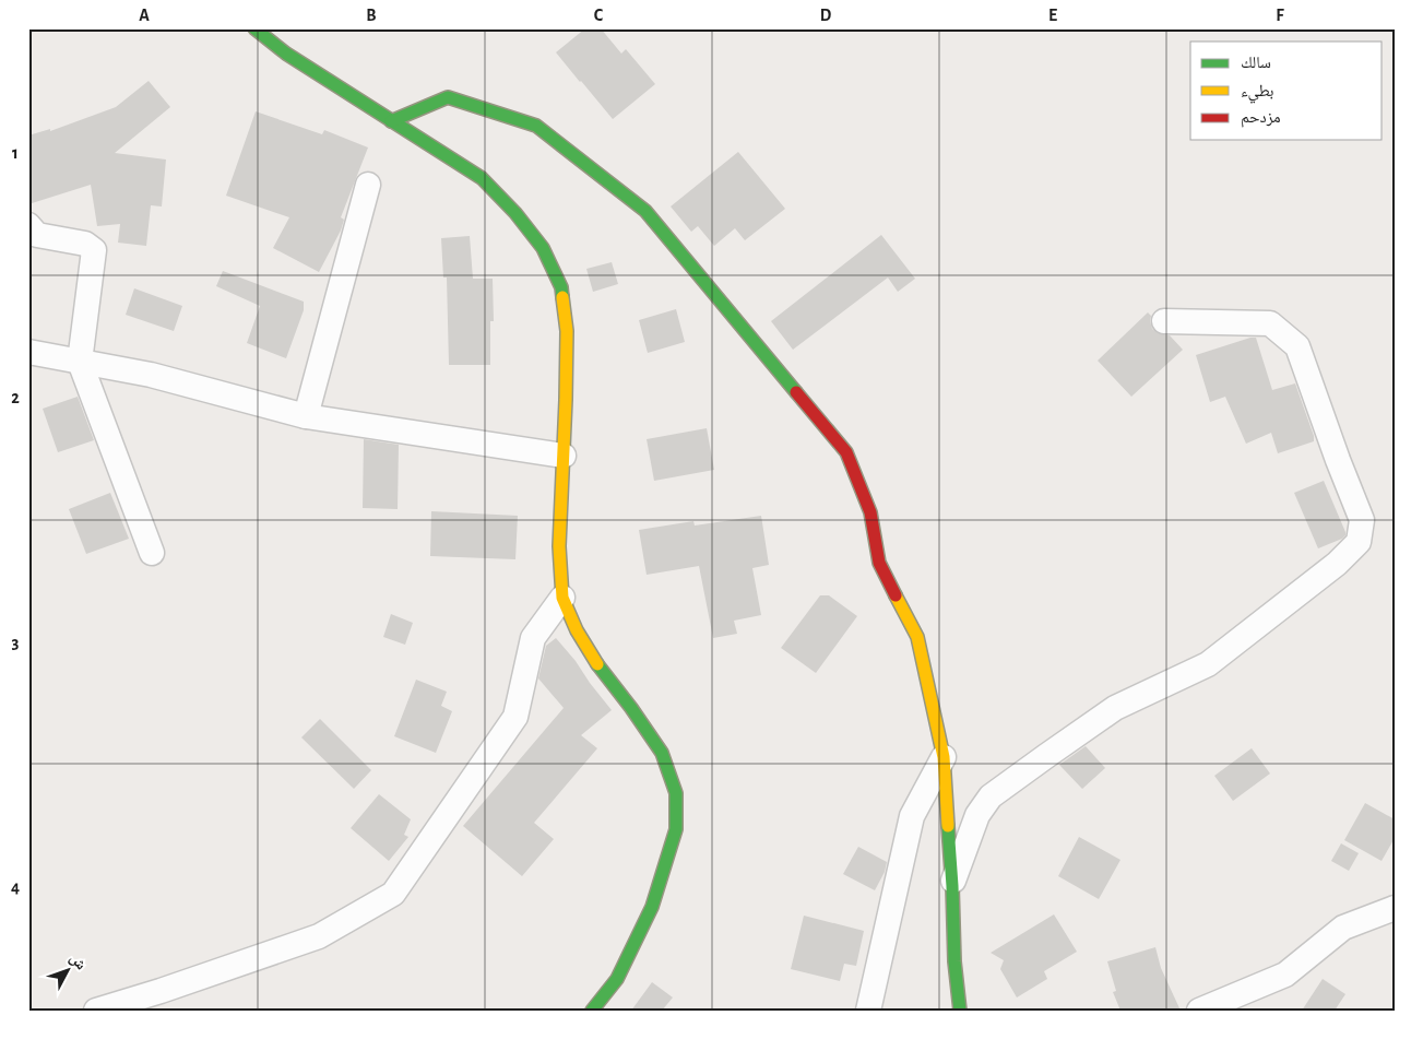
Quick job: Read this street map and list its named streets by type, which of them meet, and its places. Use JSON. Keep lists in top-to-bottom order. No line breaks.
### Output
{"legend":["سالك","بطيء","مزدحم"],"north":"top right","grid":{"columns":["A","B","C","D","E","F"],"rows":["1","2","3","4"]}}
